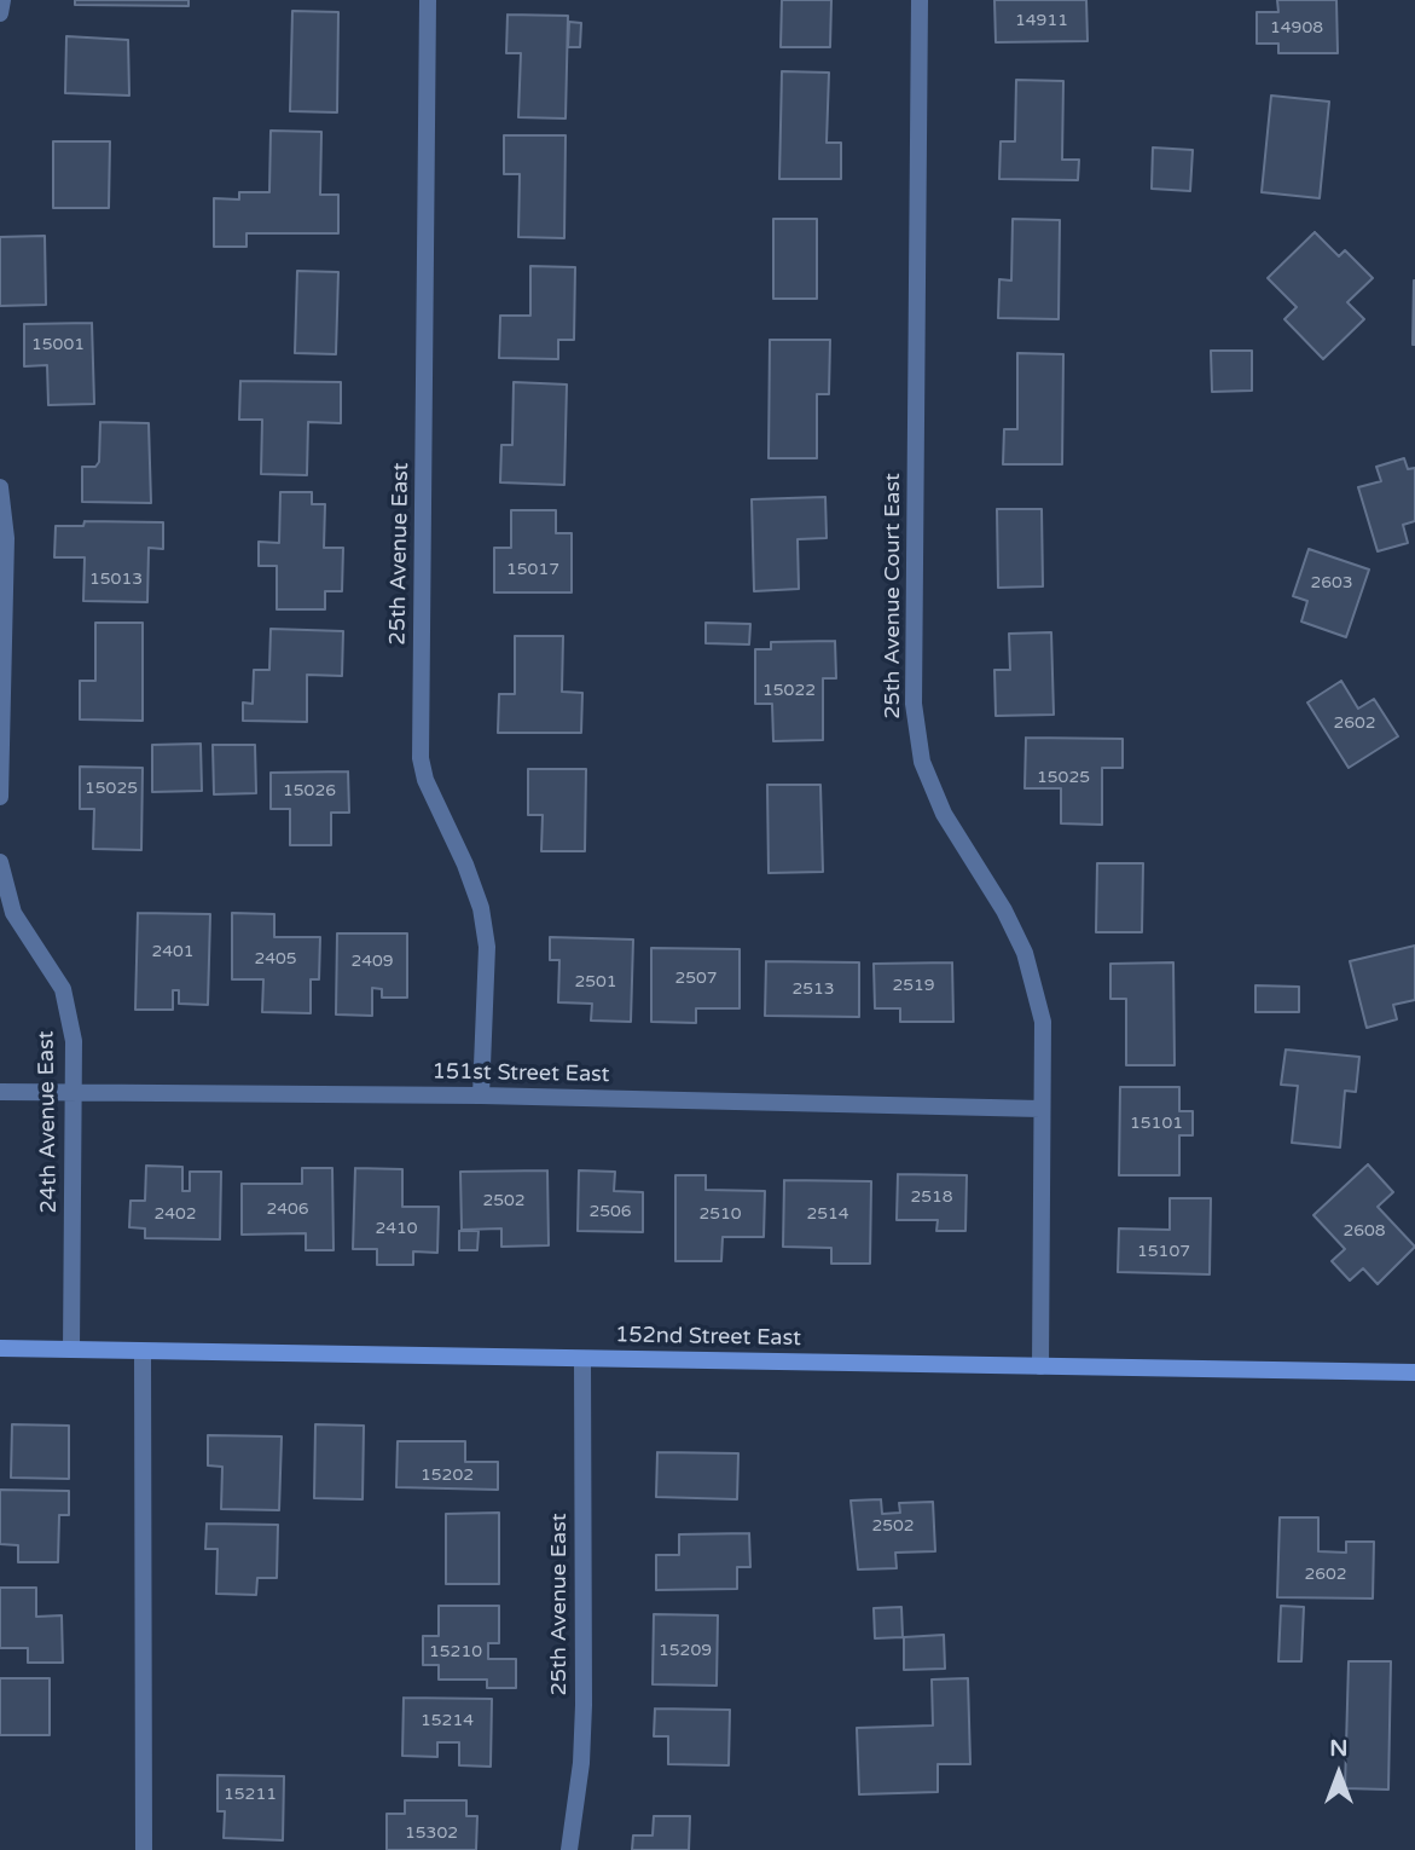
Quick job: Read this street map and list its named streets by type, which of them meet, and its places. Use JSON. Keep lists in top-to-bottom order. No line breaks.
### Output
{"streets":{"main road":["152nd Street East"],"street":["25th Avenue East","25th Avenue Court East","151st Street East","24th Avenue East"]},"crossings":[["25th Avenue East","151st Street East"],["25th Avenue East","152nd Street East"],["25th Avenue Court East","151st Street East"],["25th Avenue Court East","152nd Street East"],["151st Street East","24th Avenue East"],["24th Avenue East","152nd Street East"]],"house_numbers":["14911","14908","15001","15017","15013","2603","15022","2602","15025","15025","15026","2401","2405","2409","2507","2501","2519","2513","15101","2518","2502","2406","2506","2402","2510","2514","2410","2608","15107","15202","2502","2602","15209","15210","15214","15211","15302"],"north":"top"}
